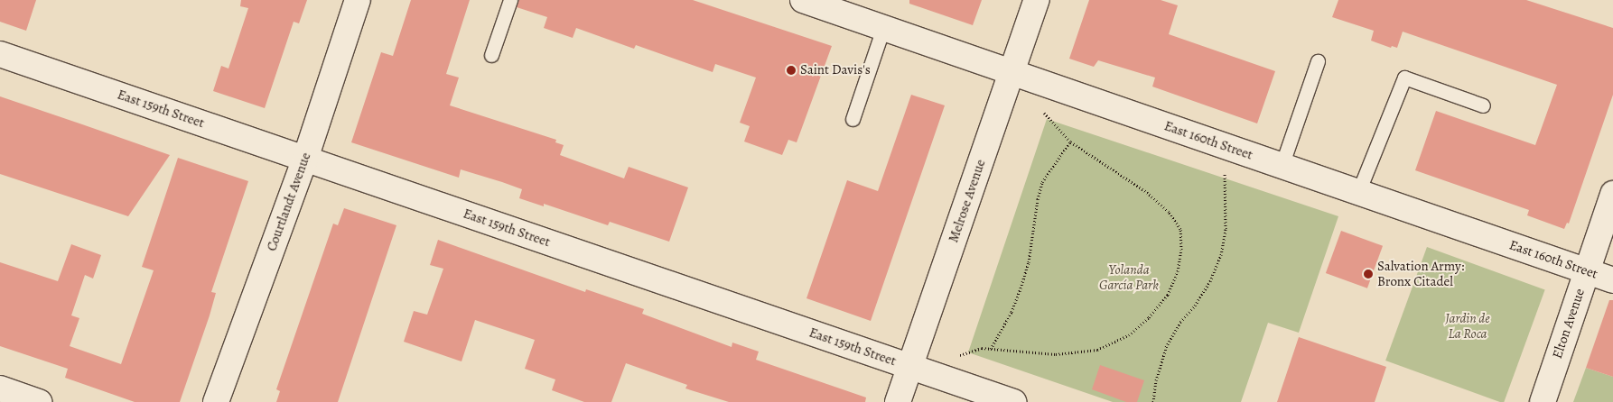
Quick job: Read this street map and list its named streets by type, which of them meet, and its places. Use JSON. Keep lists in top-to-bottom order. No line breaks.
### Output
{"streets":{"street":["East 159th Street","East 160th Street","Melrose Avenue","Courtlandt Avenue","Elton Avenue"]},"crossings":[["East 159th Street","Melrose Avenue"],["East 159th Street","Courtlandt Avenue"],["East 160th Street","Melrose Avenue"],["East 160th Street","Elton Avenue"]],"parks":["Yolanda García Park","Jardin de La Roca"],"places":["Saint Davis's","Salvation Army: Bronx Citadel"]}
